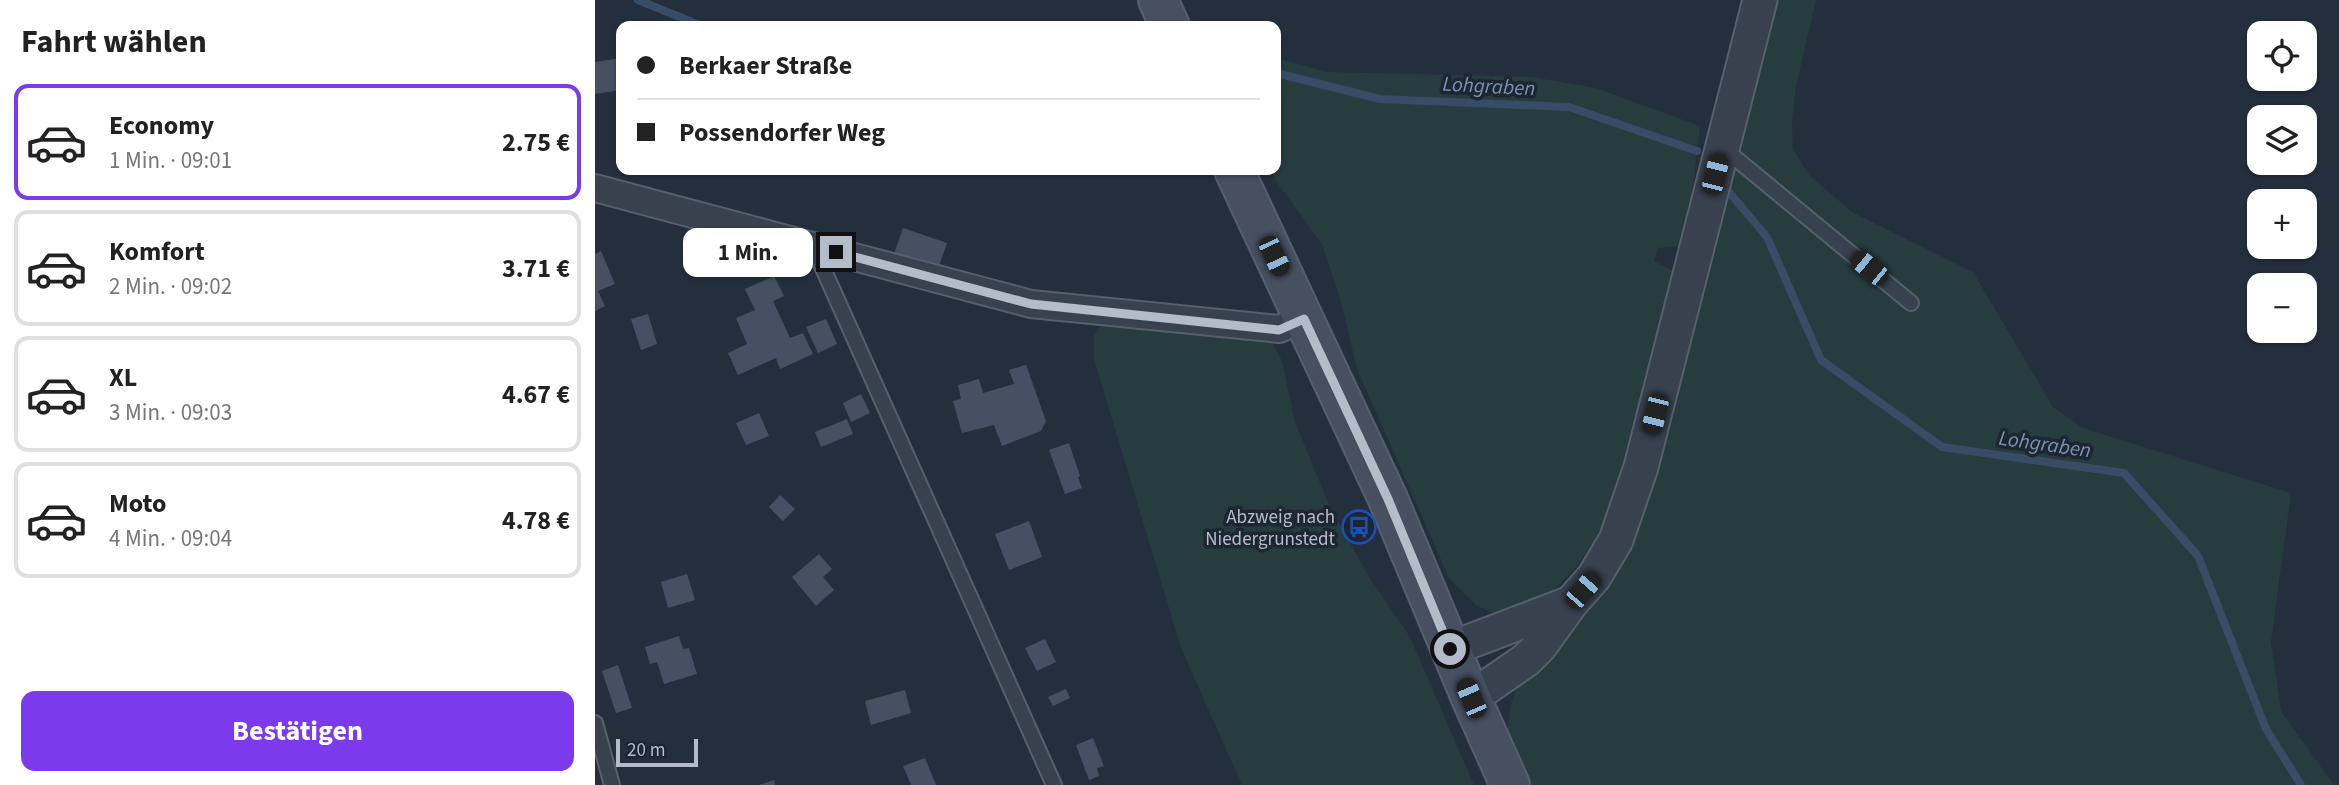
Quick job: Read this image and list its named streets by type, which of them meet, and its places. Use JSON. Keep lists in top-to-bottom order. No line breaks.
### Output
{"water":["Lohgraben"],"places":{"bus stop":["Abzweig nach Niedergrunstedt"]},"scale_bar":"20 m","page":{"heading":"Fahrt wählen","map_buttons":["+","−"],"banner":["Berkaer Straße","Possendorfer Weg"],"list":[{"name":"Economy","note":"1 Min. · 09:01","value":"2.75 €"},{"name":"Komfort","note":"2 Min. · 09:02","value":"3.71 €"},{"name":"XL","note":"3 Min. · 09:03","value":"4.67 €"},{"name":"Moto","note":"4 Min. · 09:04","value":"4.78 €"}],"bubble":"1 Min.","buttons":"Bestätigen","scale":"20 m"}}
